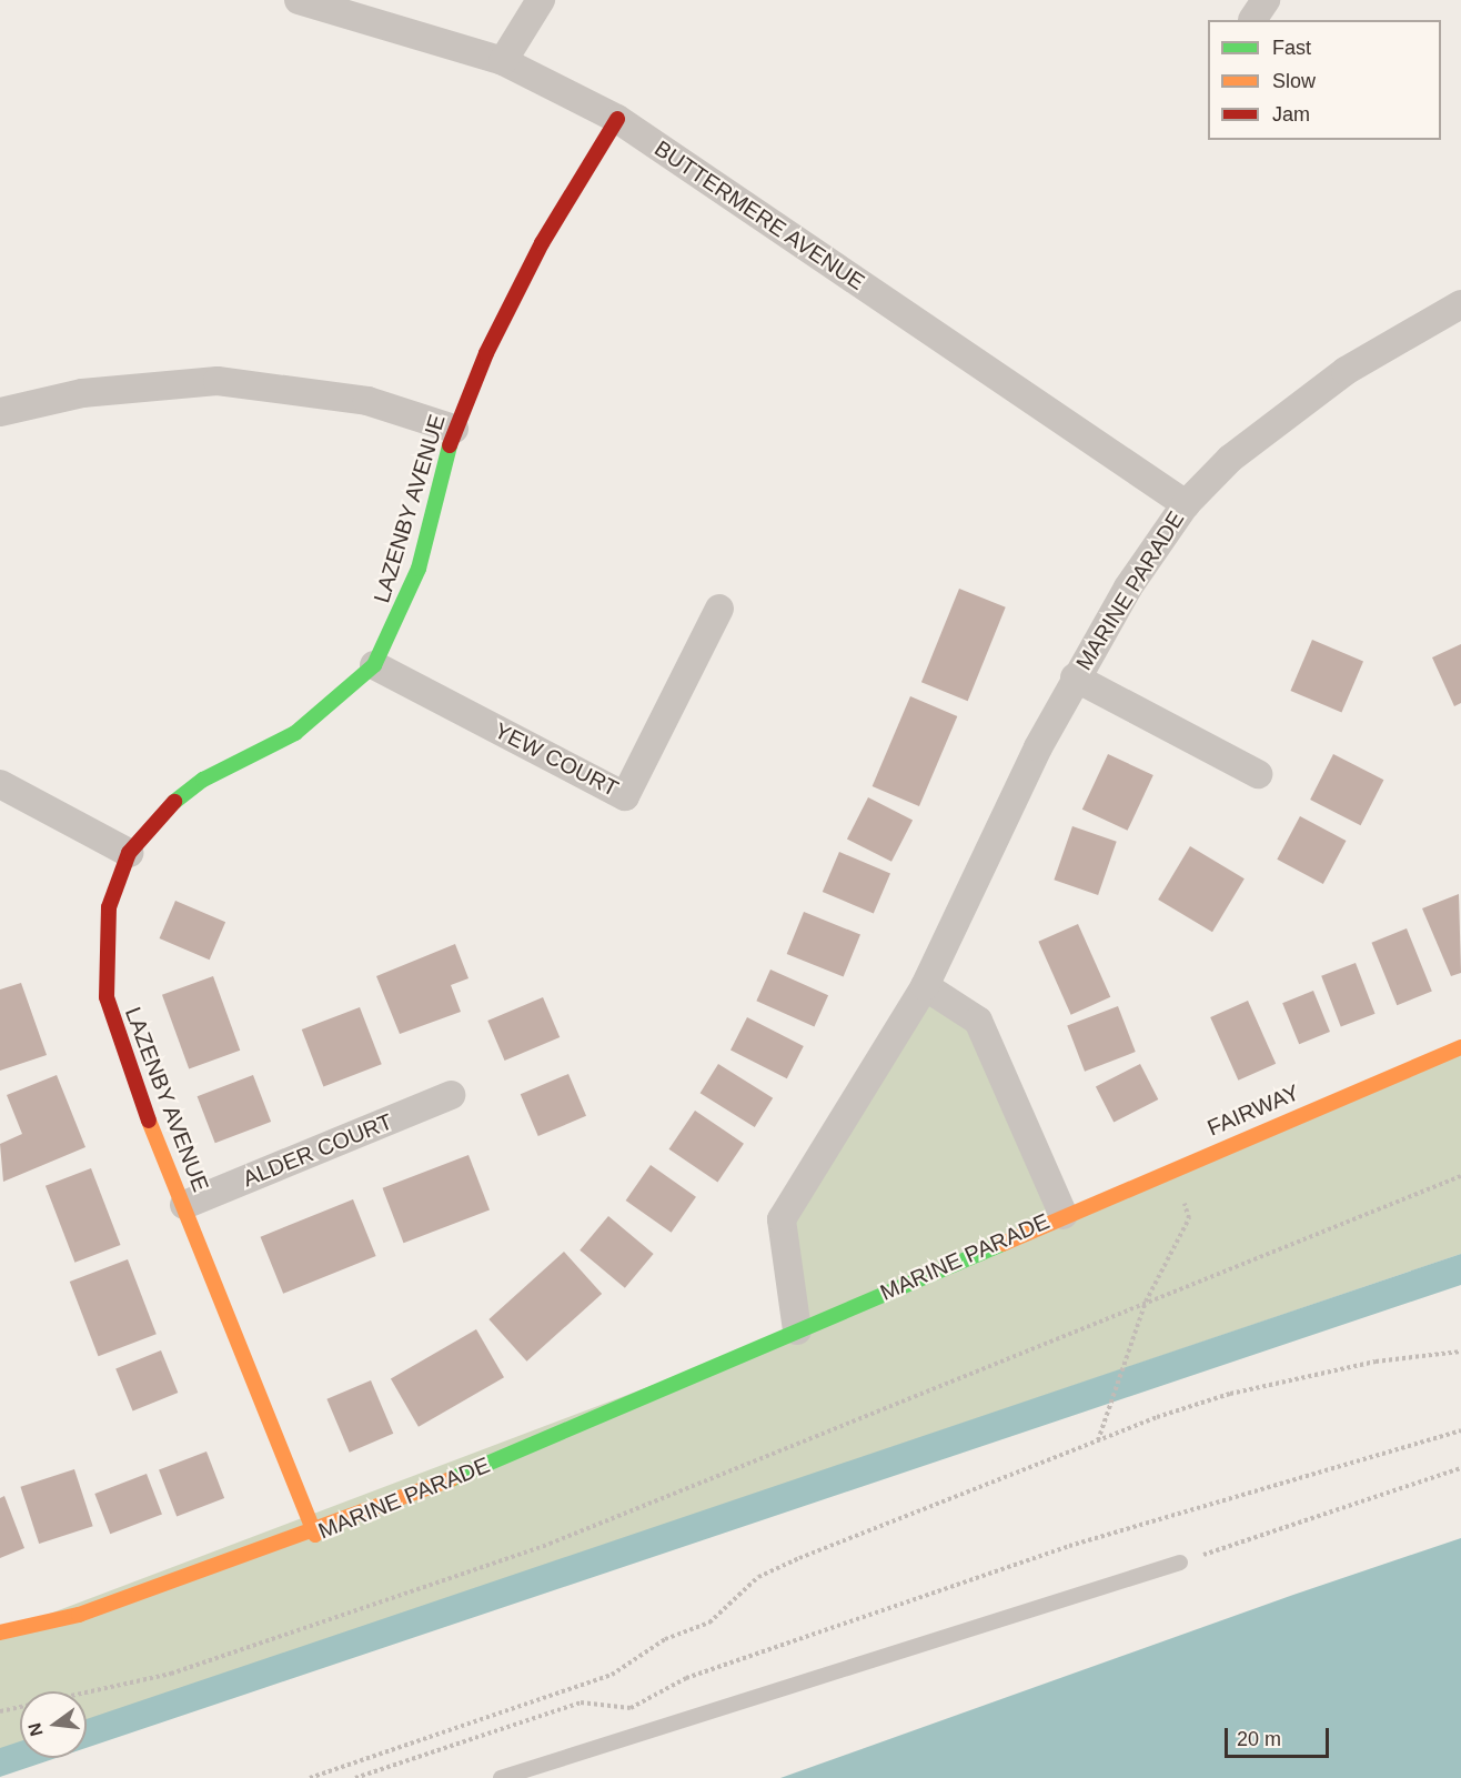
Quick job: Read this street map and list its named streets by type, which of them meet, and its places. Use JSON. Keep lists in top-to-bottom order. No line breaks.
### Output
{"streets":{"street":["BUTTERMERE AVENUE","LAZENBY AVENUE","MARINE PARADE","YEW COURT","FAIRWAY","ALDER COURT"]},"crossings":[["BUTTERMERE AVENUE","LAZENBY AVENUE"],["BUTTERMERE AVENUE","MARINE PARADE"],["LAZENBY AVENUE","MARINE PARADE"],["LAZENBY AVENUE","YEW COURT"],["LAZENBY AVENUE","ALDER COURT"],["MARINE PARADE","FAIRWAY"]],"legend":["Fast","Slow","Jam"],"scale_bar":"20 m","north":"left"}
